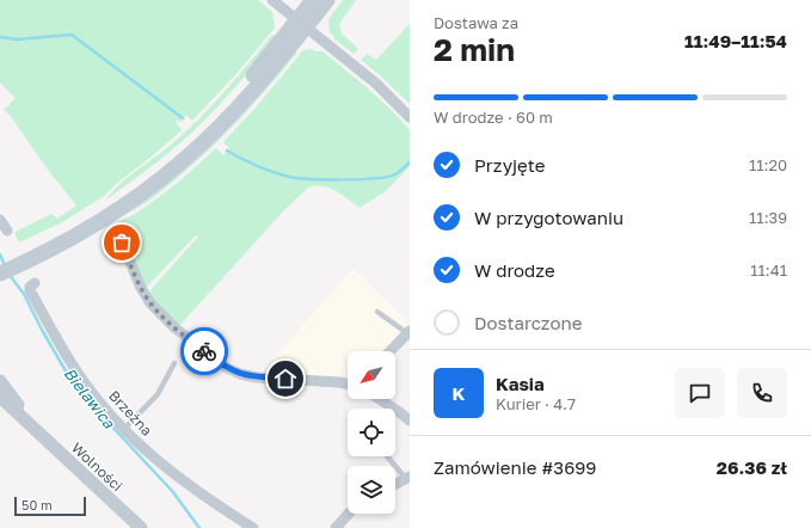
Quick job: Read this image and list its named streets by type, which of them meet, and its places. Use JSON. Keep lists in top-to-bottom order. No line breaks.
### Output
{"streets":{"street":["Brzeżna","Wolności"]},"water":["Bielawica"],"scale_bar":"50 m","north":"bottom left","page":{"heading":["2 min","Dostawa za","11:49–11:54"],"panel":["Kasia","Kurier · 4.7","Zamówienie #3699","26.36 zł"],"bar":"W drodze · 60 m","list":[["Przyjęte","11:20"],["W przygotowaniu","11:39"],["W drodze","11:41"],"Dostarczone"],"round":"K","scale":"50 m"}}
